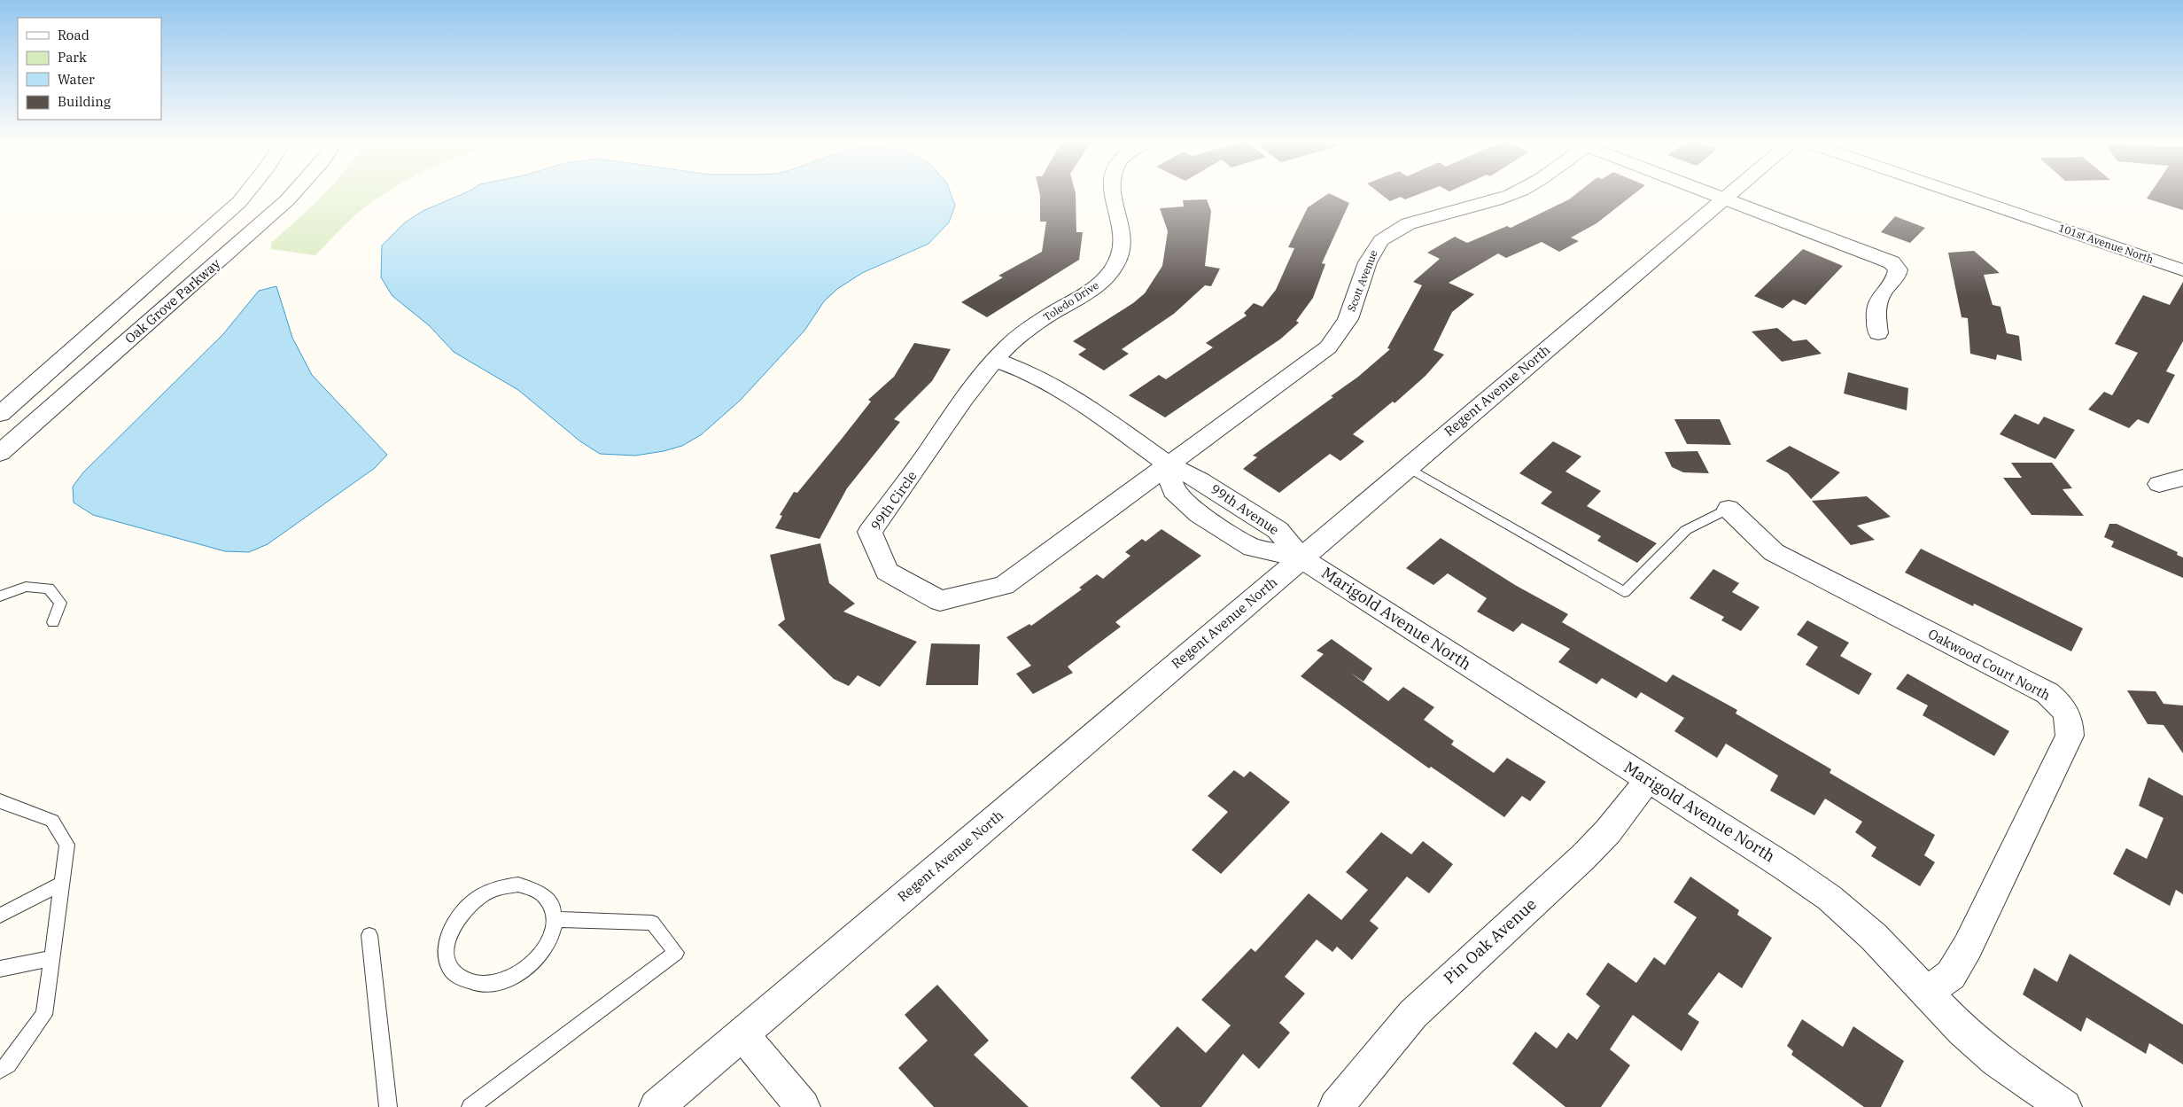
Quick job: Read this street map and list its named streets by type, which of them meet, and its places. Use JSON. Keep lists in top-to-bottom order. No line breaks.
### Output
{"streets":{"street":["101st Avenue North","Scott Avenue","Oak Grove Parkway","Toledo Drive","Regent Avenue North","99th Circle","99th Avenue","Marigold Avenue North","Oakwood Court North","Pin Oak Avenue"]},"crossings":[["Scott Avenue","99th Circle"],["Scott Avenue","99th Avenue"],["Toledo Drive","99th Circle"],["Regent Avenue North","99th Avenue"],["Regent Avenue North","Marigold Avenue North"],["99th Circle","99th Avenue"],["99th Avenue","Marigold Avenue North"],["Marigold Avenue North","Oakwood Court North"],["Marigold Avenue North","Pin Oak Avenue"]],"legend":["Road","Park","Water","Building"]}
